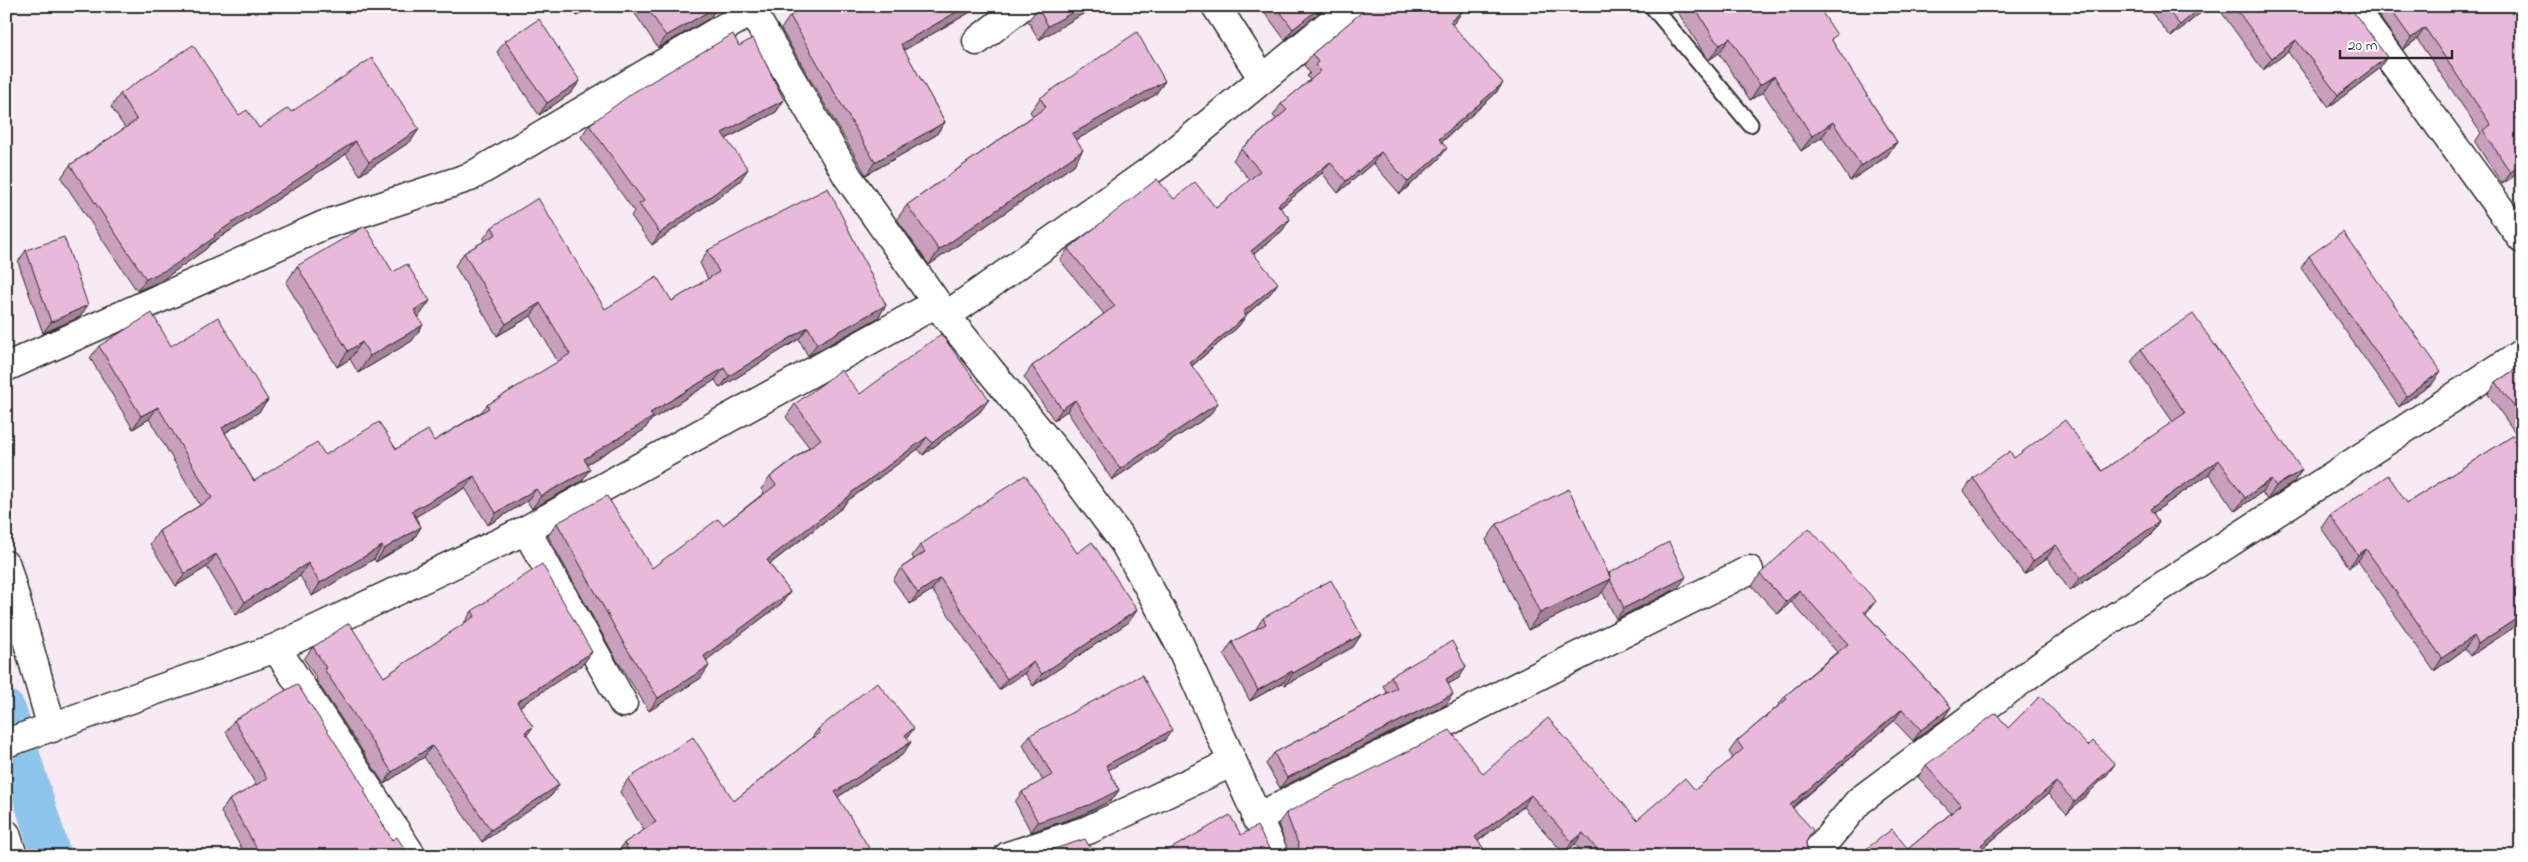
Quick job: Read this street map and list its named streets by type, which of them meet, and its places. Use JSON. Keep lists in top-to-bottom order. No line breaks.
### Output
{"scale_bar":"20 m"}
